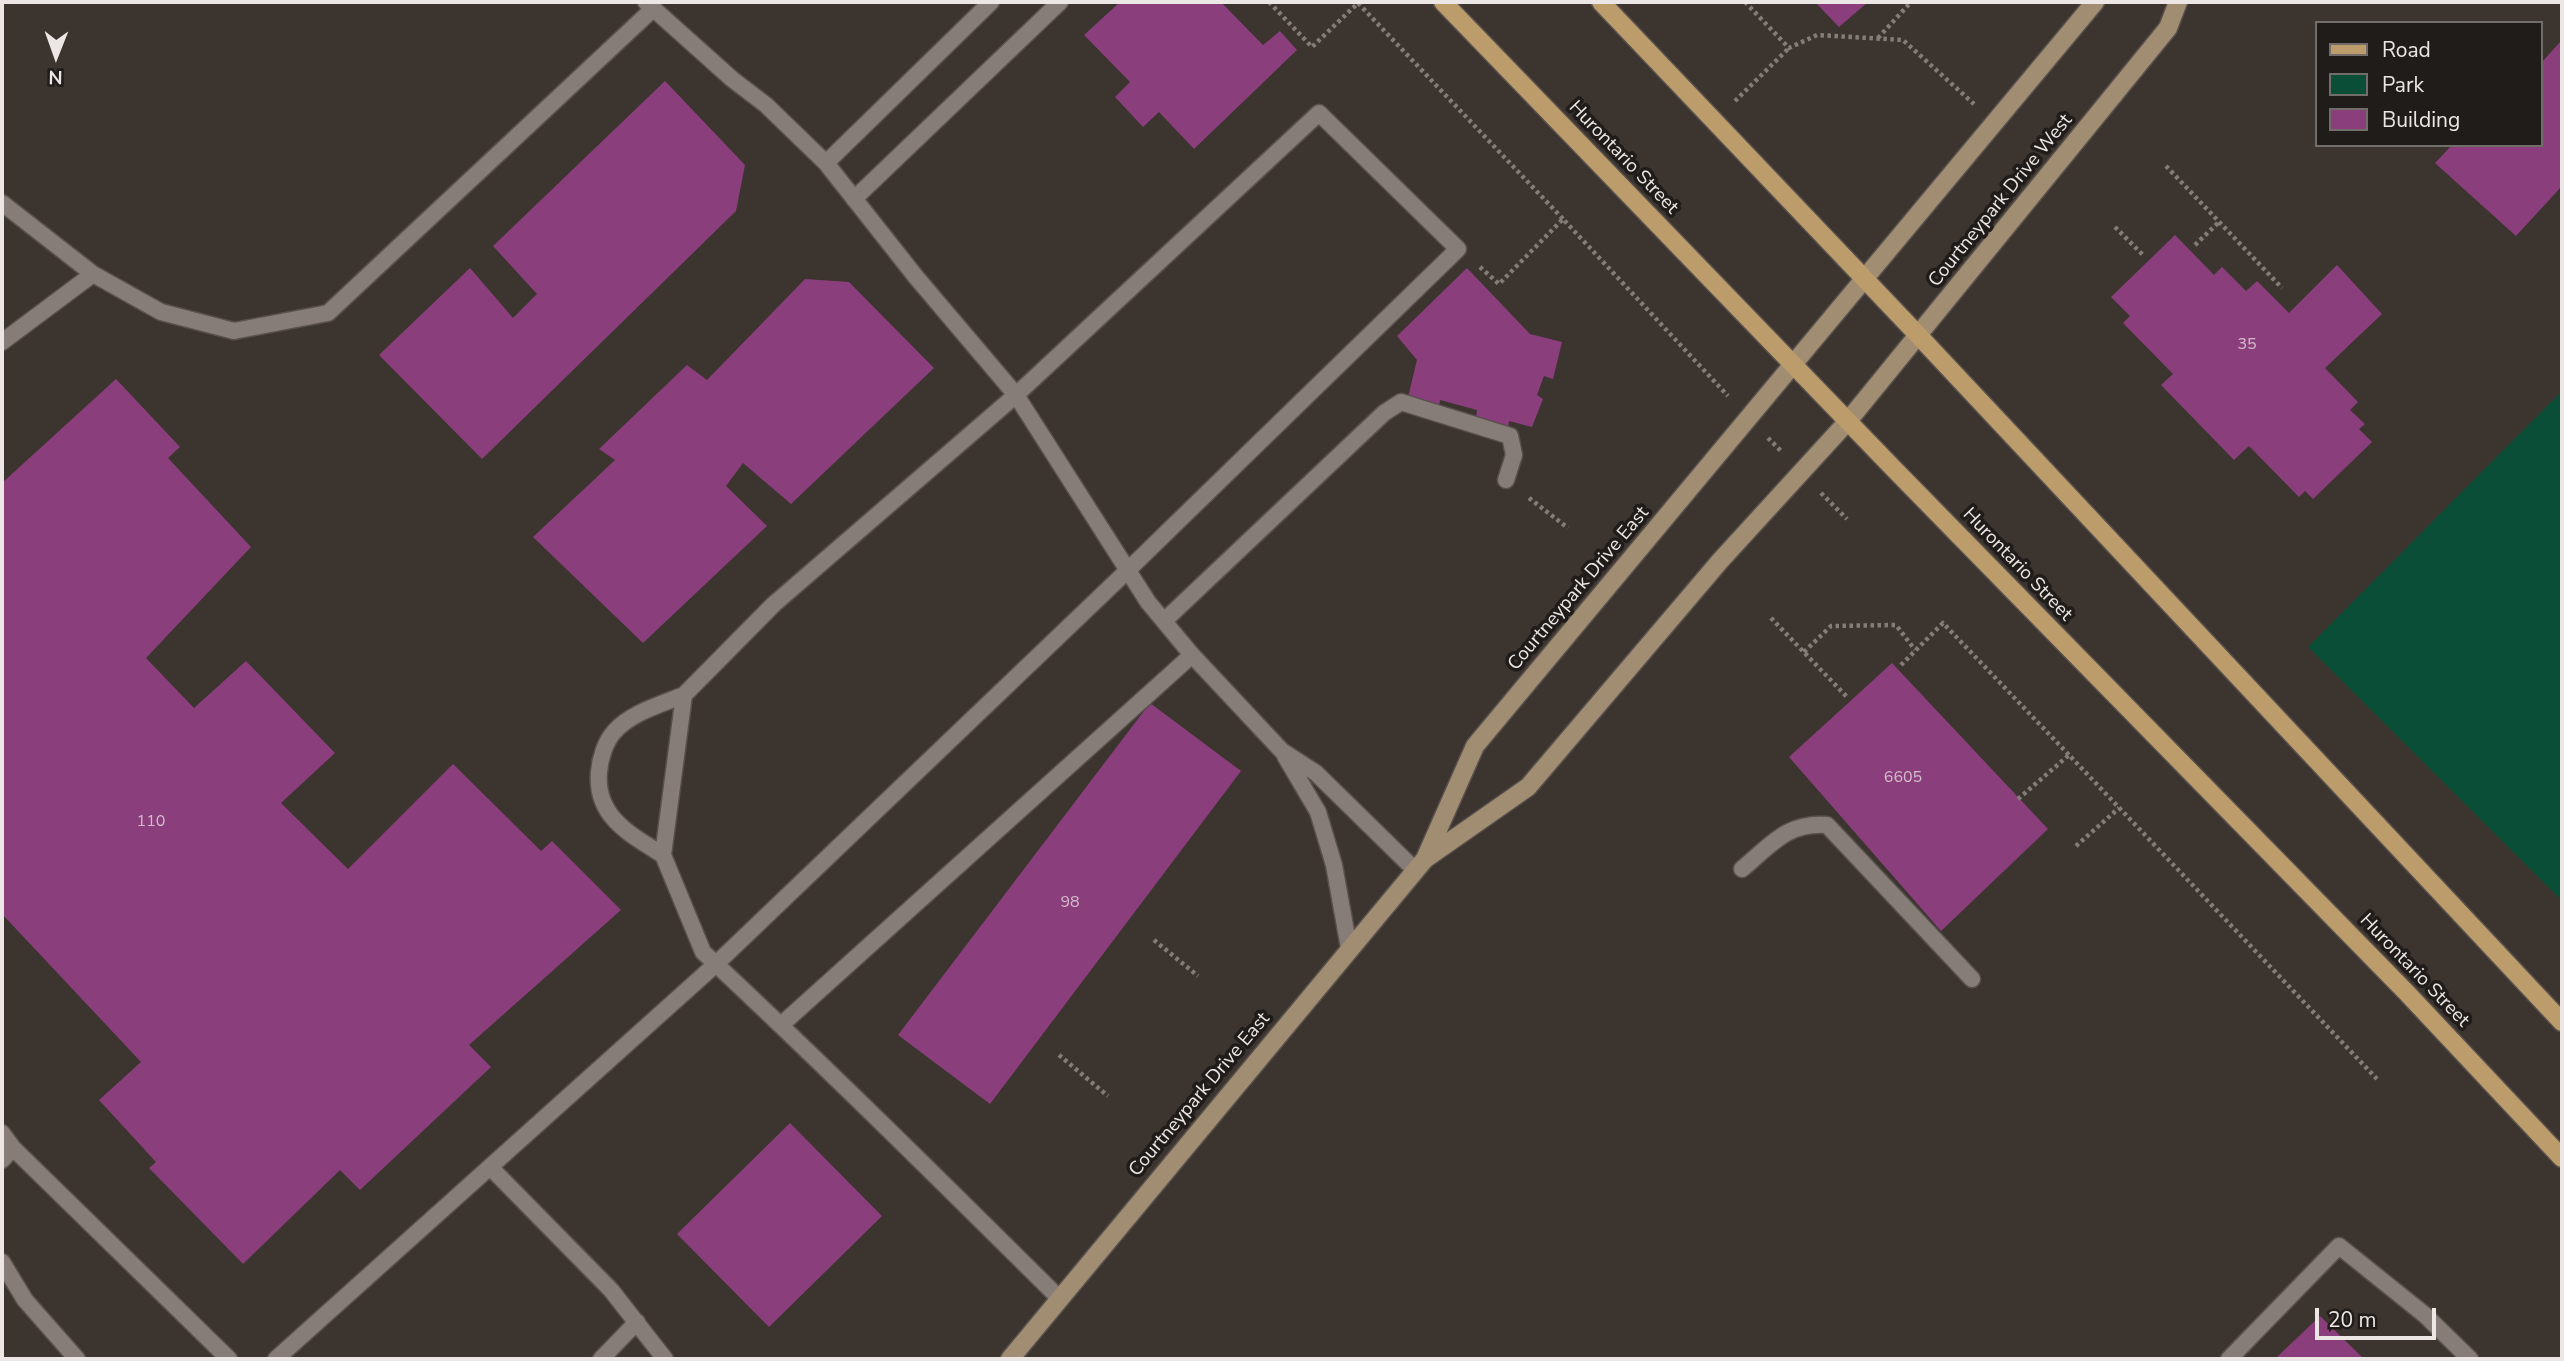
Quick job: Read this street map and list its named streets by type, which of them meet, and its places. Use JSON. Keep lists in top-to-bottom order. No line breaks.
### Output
{"streets":{"main road":["Hurontario Street","Courtneypark Drive West","Courtneypark Drive East"]},"crossings":[["Hurontario Street","Courtneypark Drive West"],["Hurontario Street","Courtneypark Drive East"],["Courtneypark Drive West","Courtneypark Drive East"]],"house_numbers":["35","6605","110","98"],"legend":["Road","Park","Building"],"scale_bar":"20 m","north":"bottom"}
